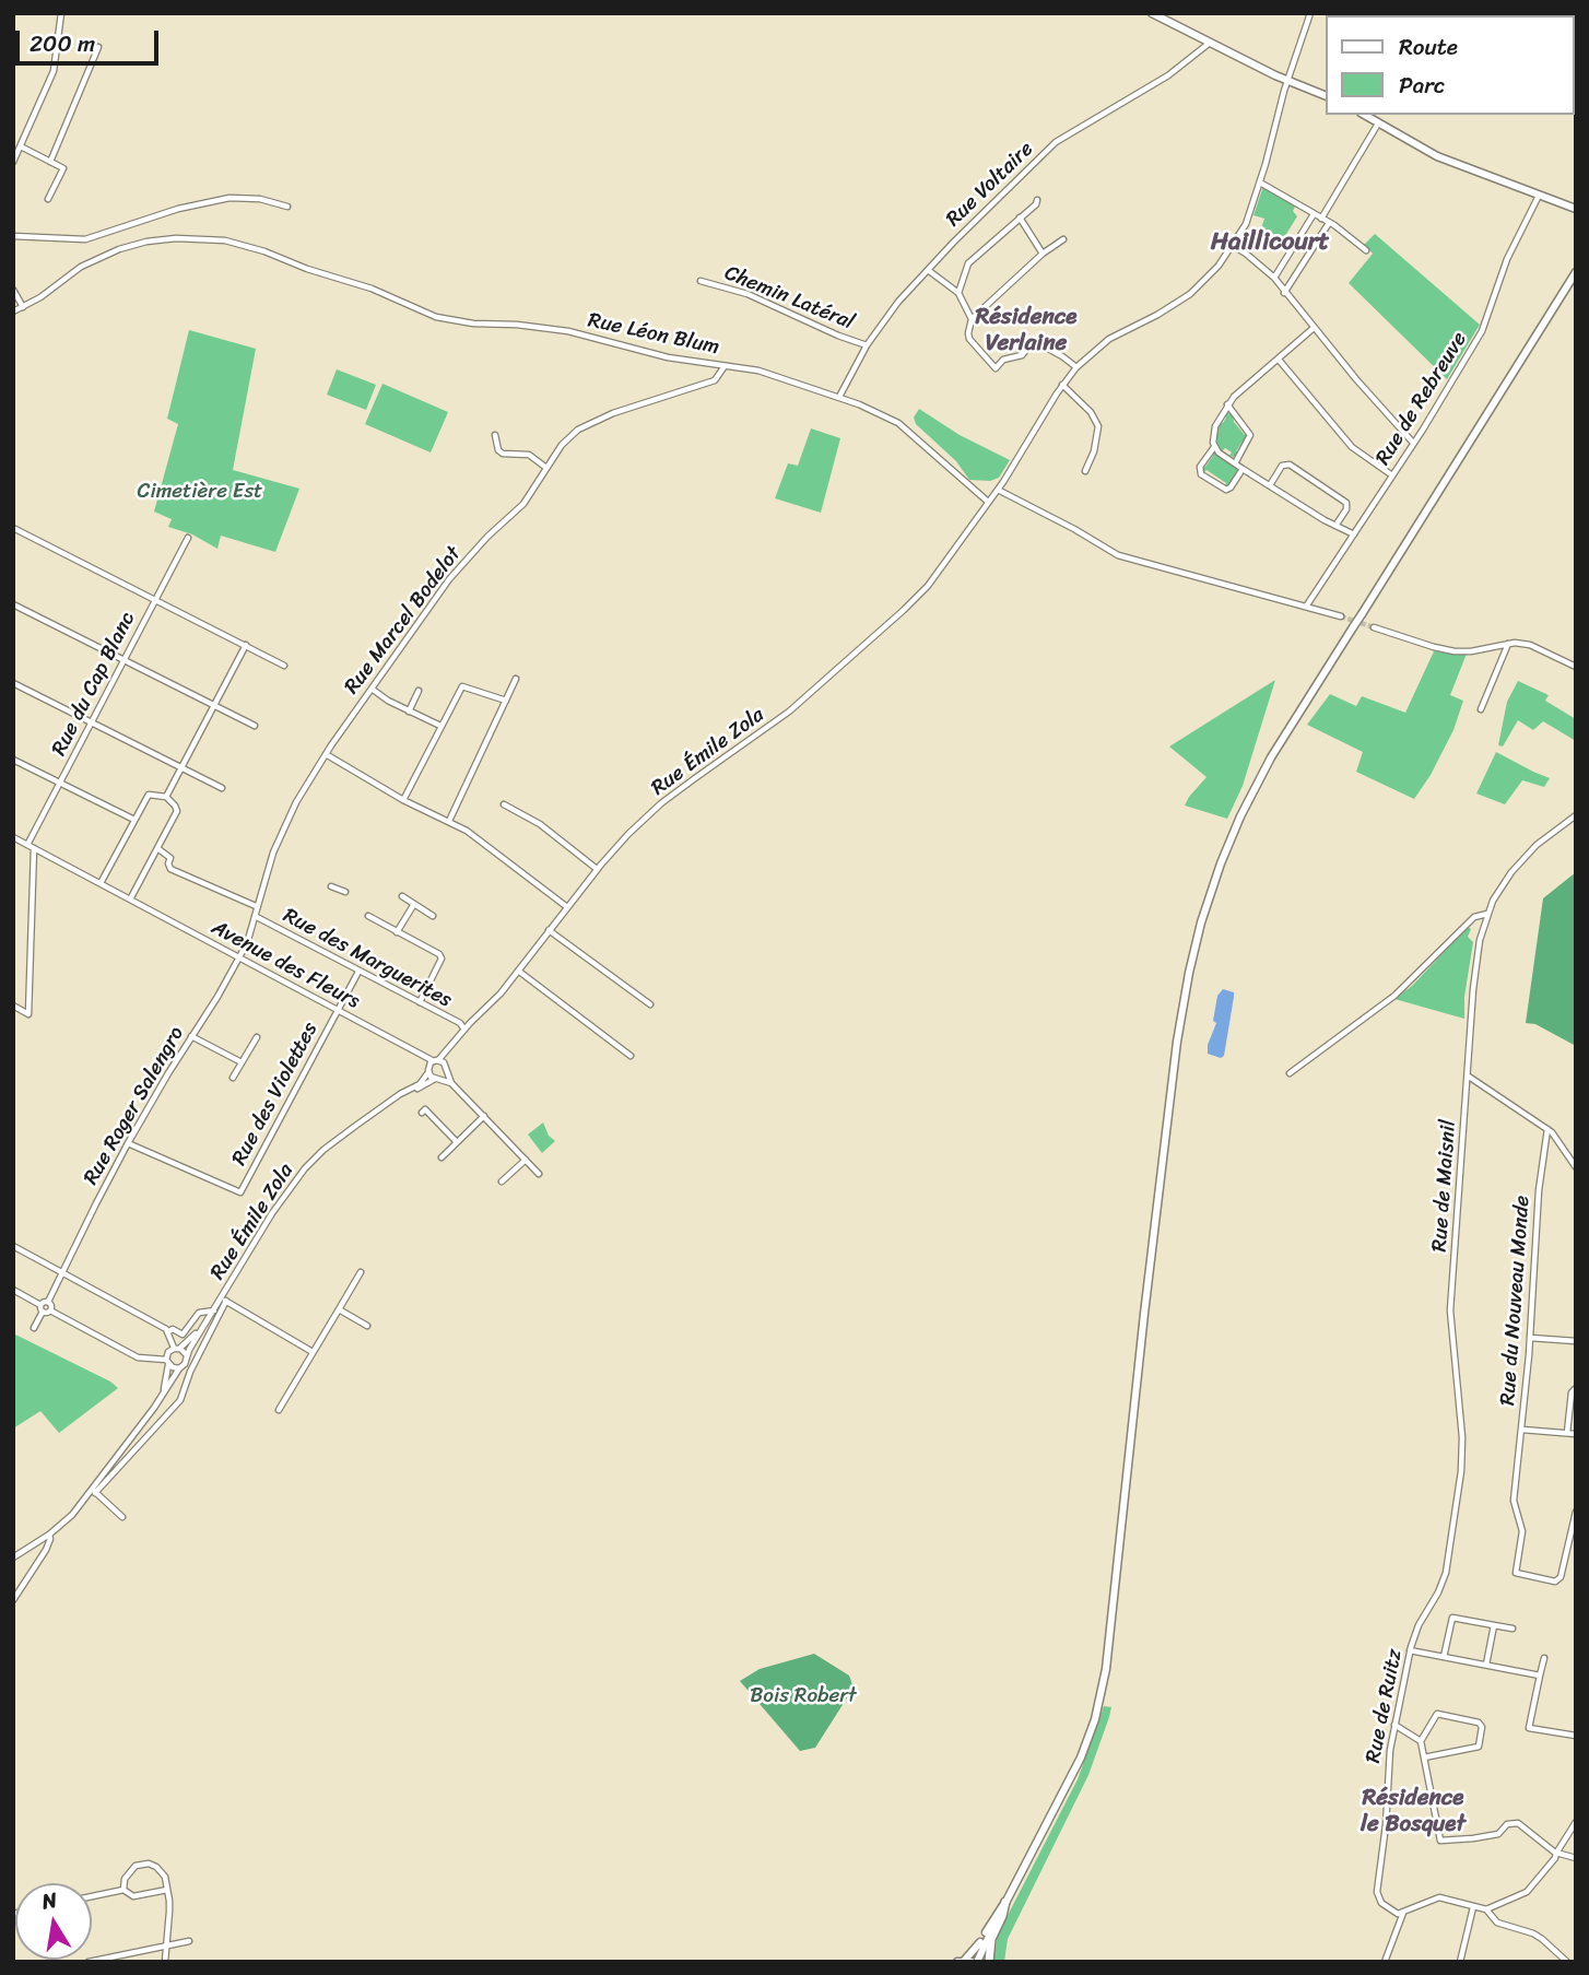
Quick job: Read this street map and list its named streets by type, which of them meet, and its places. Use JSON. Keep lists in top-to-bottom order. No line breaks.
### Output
{"streets":{"street":["Rue Voltaire","Chemin Latéral","Rue Léon Blum","Rue de Rebreuve","Rue Marcel Bodelot","Rue du Cap Blanc","Rue Émile Zola","Rue des Marguerites","Avenue des Fleurs","Rue des Violettes","Rue Roger Salengro","Rue de Maisnil","Rue du Nouveau Monde","Rue de Ruitz"]},"crossings":[["Rue Voltaire","Chemin Latéral"],["Rue Voltaire","Rue Léon Blum"],["Rue Léon Blum","Rue Marcel Bodelot"],["Rue Léon Blum","Rue Émile Zola"],["Rue Marcel Bodelot","Rue des Marguerites"],["Rue Marcel Bodelot","Avenue des Fleurs"],["Rue Marcel Bodelot","Rue Roger Salengro"],["Rue du Cap Blanc","Avenue des Fleurs"],["Rue Émile Zola","Rue des Marguerites"],["Rue Émile Zola","Avenue des Fleurs"],["Rue des Marguerites","Rue des Violettes"],["Avenue des Fleurs","Rue des Violettes"],["Avenue des Fleurs","Rue Roger Salengro"],["Rue des Violettes","Rue Roger Salengro"],["Rue de Maisnil","Rue de Ruitz"]],"districts":["Haillicourt","Résidence Verlaine","Résidence le Bosquet"],"parks":["Cimetière Est","Bois Robert"],"legend":["Route","Parc"],"scale_bar":"200 m","north":"top"}
